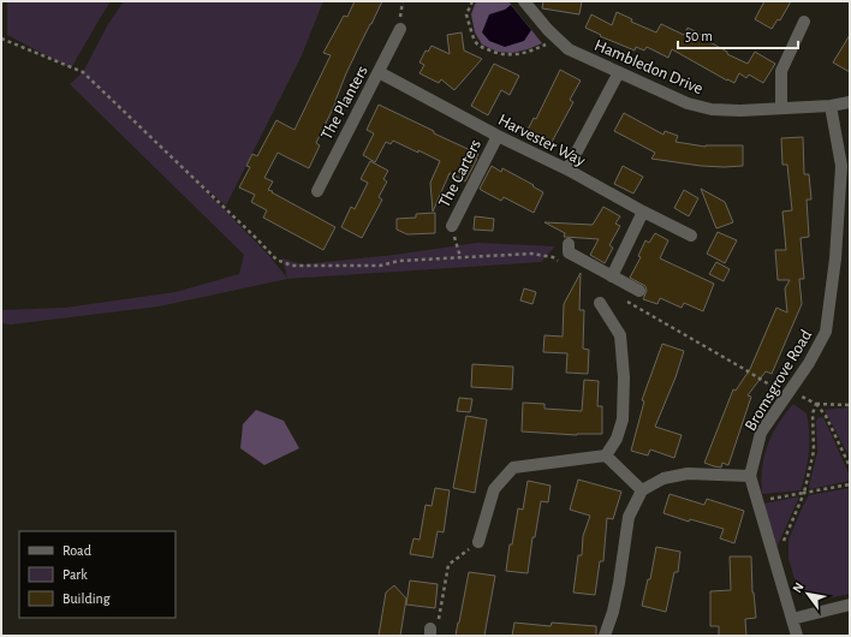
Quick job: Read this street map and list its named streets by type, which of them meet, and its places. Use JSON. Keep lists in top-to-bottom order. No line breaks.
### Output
{"streets":{"street":["Hambledon Drive","The Planters","Harvester Way","The Carters","Bromsgrove Road"]},"crossings":[["Hambledon Drive","Bromsgrove Road"],["The Planters","Harvester Way"],["Harvester Way","The Carters"]],"legend":["Road","Park","Building"],"scale_bar":"50 m","north":"top left"}
